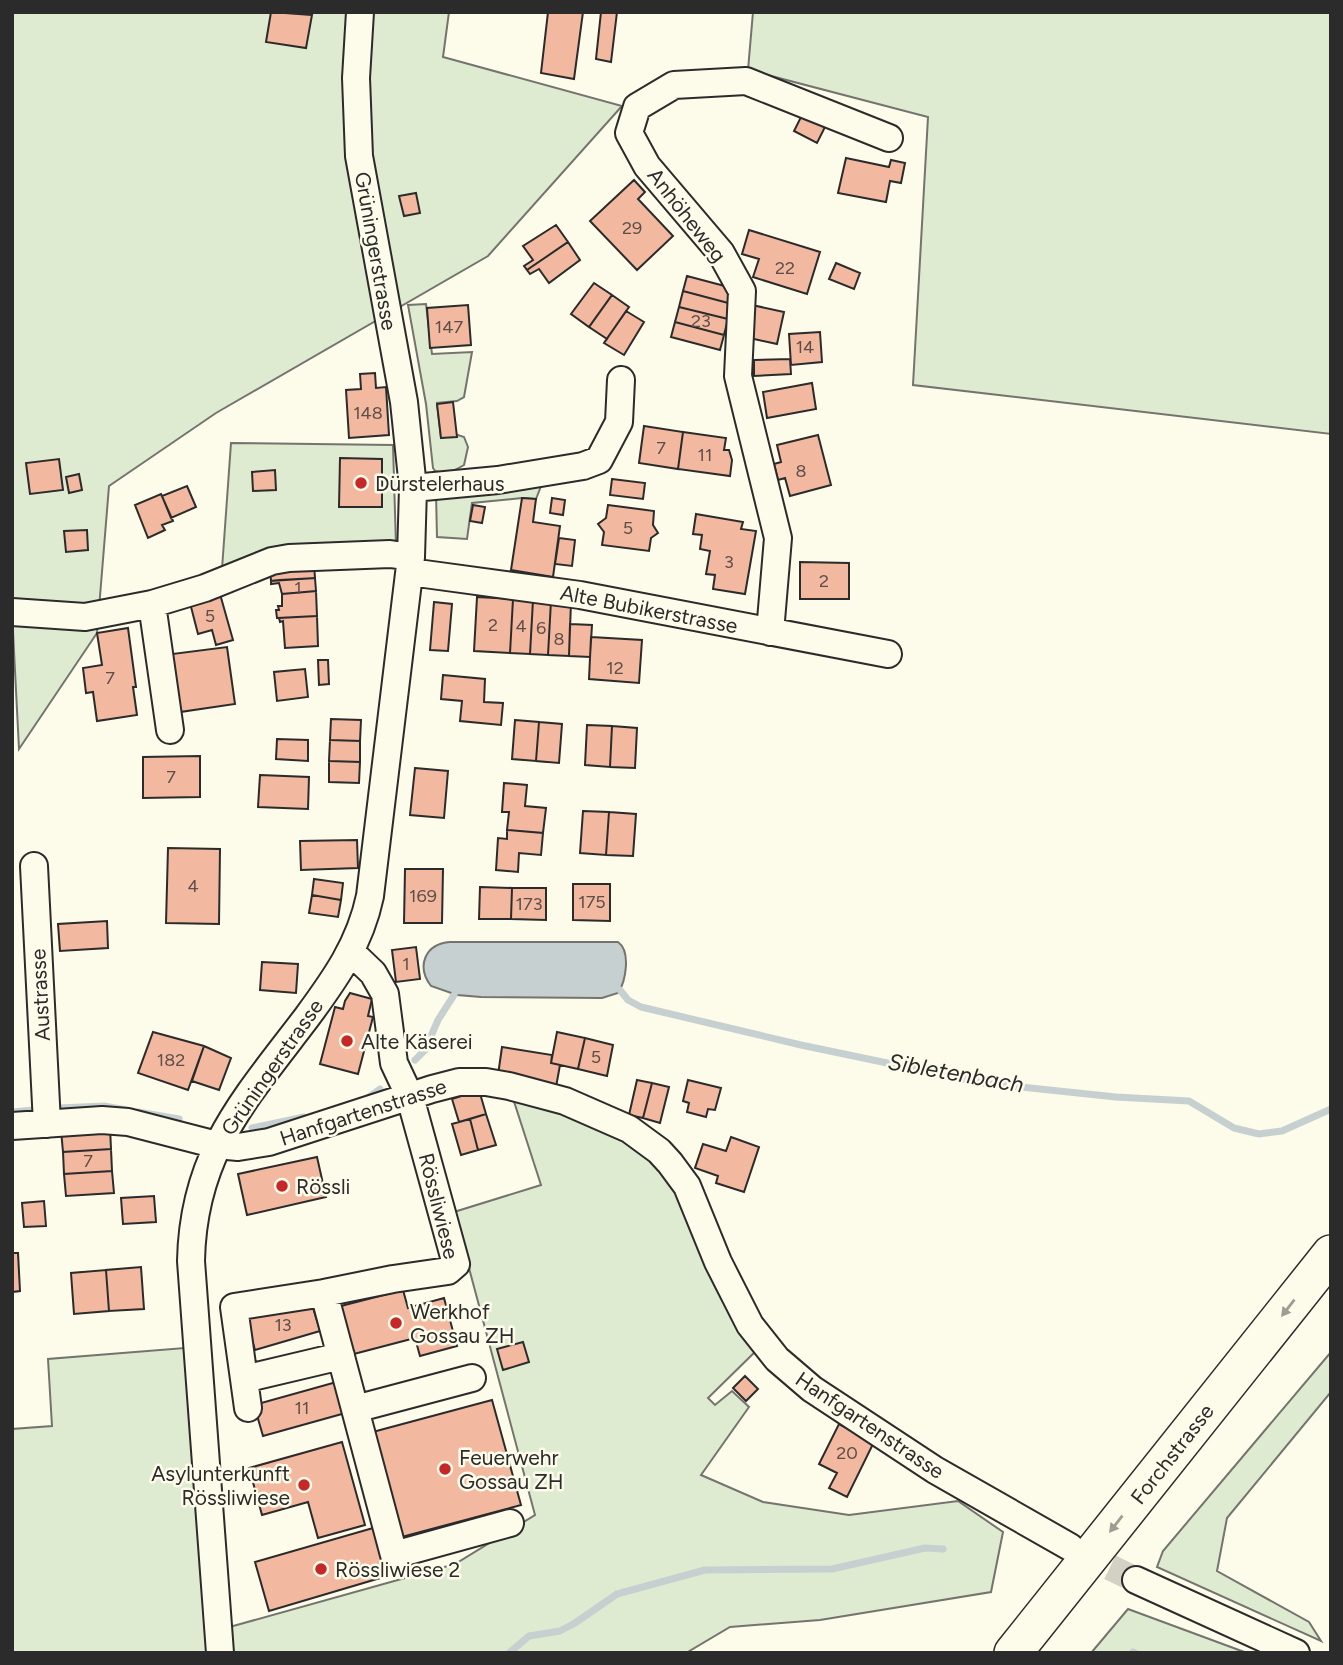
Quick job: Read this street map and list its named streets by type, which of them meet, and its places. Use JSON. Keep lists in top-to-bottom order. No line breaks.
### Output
{"streets":{"highway":["Forchstrasse"],"street":["Anhöheweg","Grüningerstrasse","Alte Bubikerstrasse","Austrasse","Hanfgartenstrasse","Rössliwiese"]},"crossings":[["Anhöheweg","Alte Bubikerstrasse"],["Grüningerstrasse","Alte Bubikerstrasse"],["Grüningerstrasse","Hanfgartenstrasse"],["Hanfgartenstrasse","Rössliwiese"]],"water":["Sibletenbach"],"places":["Dürstelerhaus","Alte Käserei","Rössli","Werkhof Gossau ZH","Feuerwehr Gossau ZH","Asylunterkunft Rössliwiese","Rössliwiese 2"],"house_numbers":["29","22","23","147","14","148","7","11","8","5","3","2","1","5","2","4","6","8","12","7","7","4","169","175","173","1","5","182","7","13","11","20"]}
